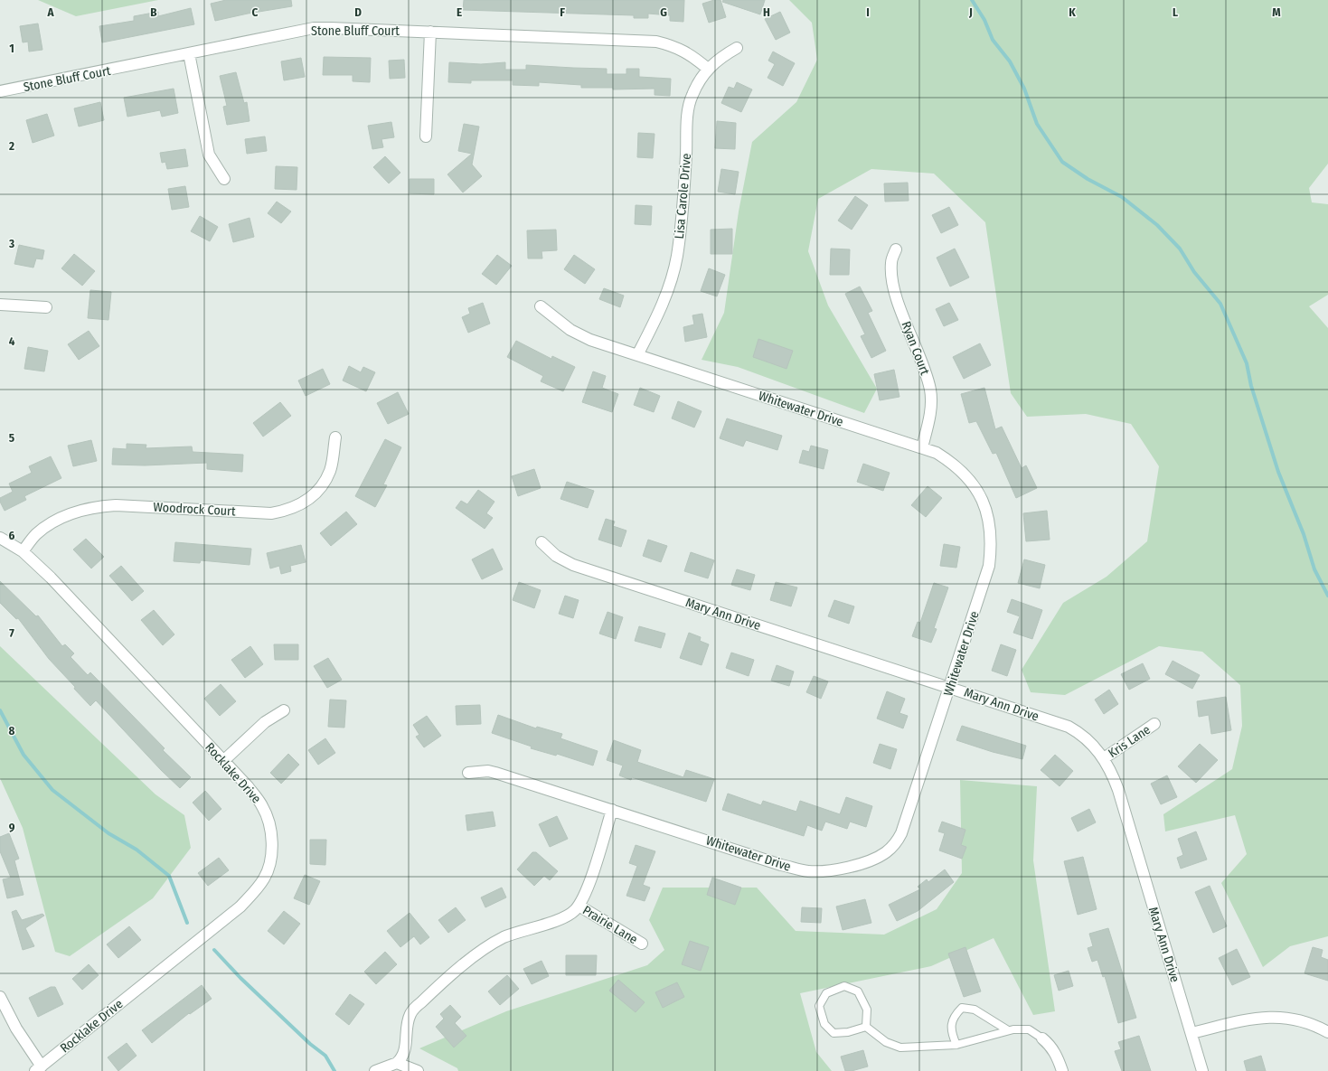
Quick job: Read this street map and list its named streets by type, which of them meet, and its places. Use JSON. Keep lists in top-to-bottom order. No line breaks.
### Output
{"streets":{"street":["Stone Bluff Court","Lisa Carole Drive","Ryan Court","Whitewater Drive","Woodrock Court","Mary Ann Drive","Kris Lane","Rocklake Drive","Prairie Lane"]},"crossings":[["Stone Bluff Court","Lisa Carole Drive"],["Lisa Carole Drive","Whitewater Drive"],["Ryan Court","Whitewater Drive"],["Whitewater Drive","Mary Ann Drive"],["Woodrock Court","Rocklake Drive"],["Mary Ann Drive","Kris Lane"]],"grid":{"columns":["A","B","C","D","E","F","G","H","I","J","K","L","M"],"rows":["1","2","3","4","5","6","7","8","9"]}}
